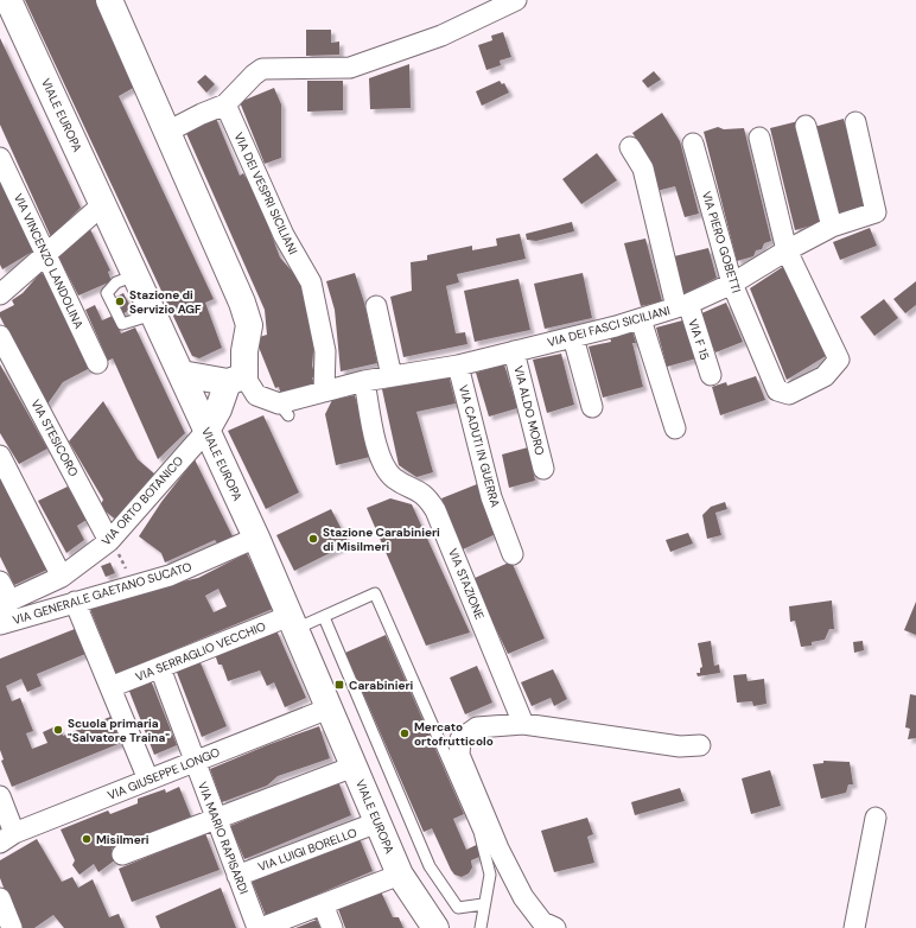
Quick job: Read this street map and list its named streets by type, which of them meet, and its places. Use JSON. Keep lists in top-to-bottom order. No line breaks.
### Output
{"streets":{"main road":["VIALE EUROPA"],"street":["VIA DEI VESPRI SICILIANI","VIA PIERO GOBETTI","VIA VINCENZO LANDOLINA","VIA DEI FASCI SICILIANI","VIA F 15","VIA ALDO MORO","VIA STESICORO","VIA CADUTI IN GUERRA","VIA ORTO BOTANICO","VIA STAZIONE","VIA GENERALE GAETANO SUCATO","VIA SERRAGLIO VECCHIO","VIA GIUSEPPE LONGO","VIA MARIO RAPISARDI","VIA LUIGI BORELLO"]},"crossings":[["VIALE EUROPA","VIA ORTO BOTANICO"],["VIALE EUROPA","VIA GENERALE GAETANO SUCATO"],["VIALE EUROPA","VIA SERRAGLIO VECCHIO"],["VIALE EUROPA","VIA GIUSEPPE LONGO"],["VIALE EUROPA","VIA LUIGI BORELLO"],["VIA DEI VESPRI SICILIANI","VIA DEI FASCI SICILIANI"],["VIA PIERO GOBETTI","VIA DEI FASCI SICILIANI"],["VIA DEI FASCI SICILIANI","VIA F 15"],["VIA DEI FASCI SICILIANI","VIA ALDO MORO"],["VIA DEI FASCI SICILIANI","VIA CADUTI IN GUERRA"],["VIA DEI FASCI SICILIANI","VIA STAZIONE"],["VIA STESICORO","VIA ORTO BOTANICO"],["VIA SERRAGLIO VECCHIO","VIA MARIO RAPISARDI"],["VIA GIUSEPPE LONGO","VIA MARIO RAPISARDI"],["VIA MARIO RAPISARDI","VIA LUIGI BORELLO"]],"places":{"other":["Stazione di Servizio AGF","Stazione Carabinieri di Misilmeri","Scuola primaria \"Salvatore Traina\"","Mercato ortofrutticolo","Misilmeri"],"transit":["Carabinieri"]}}
